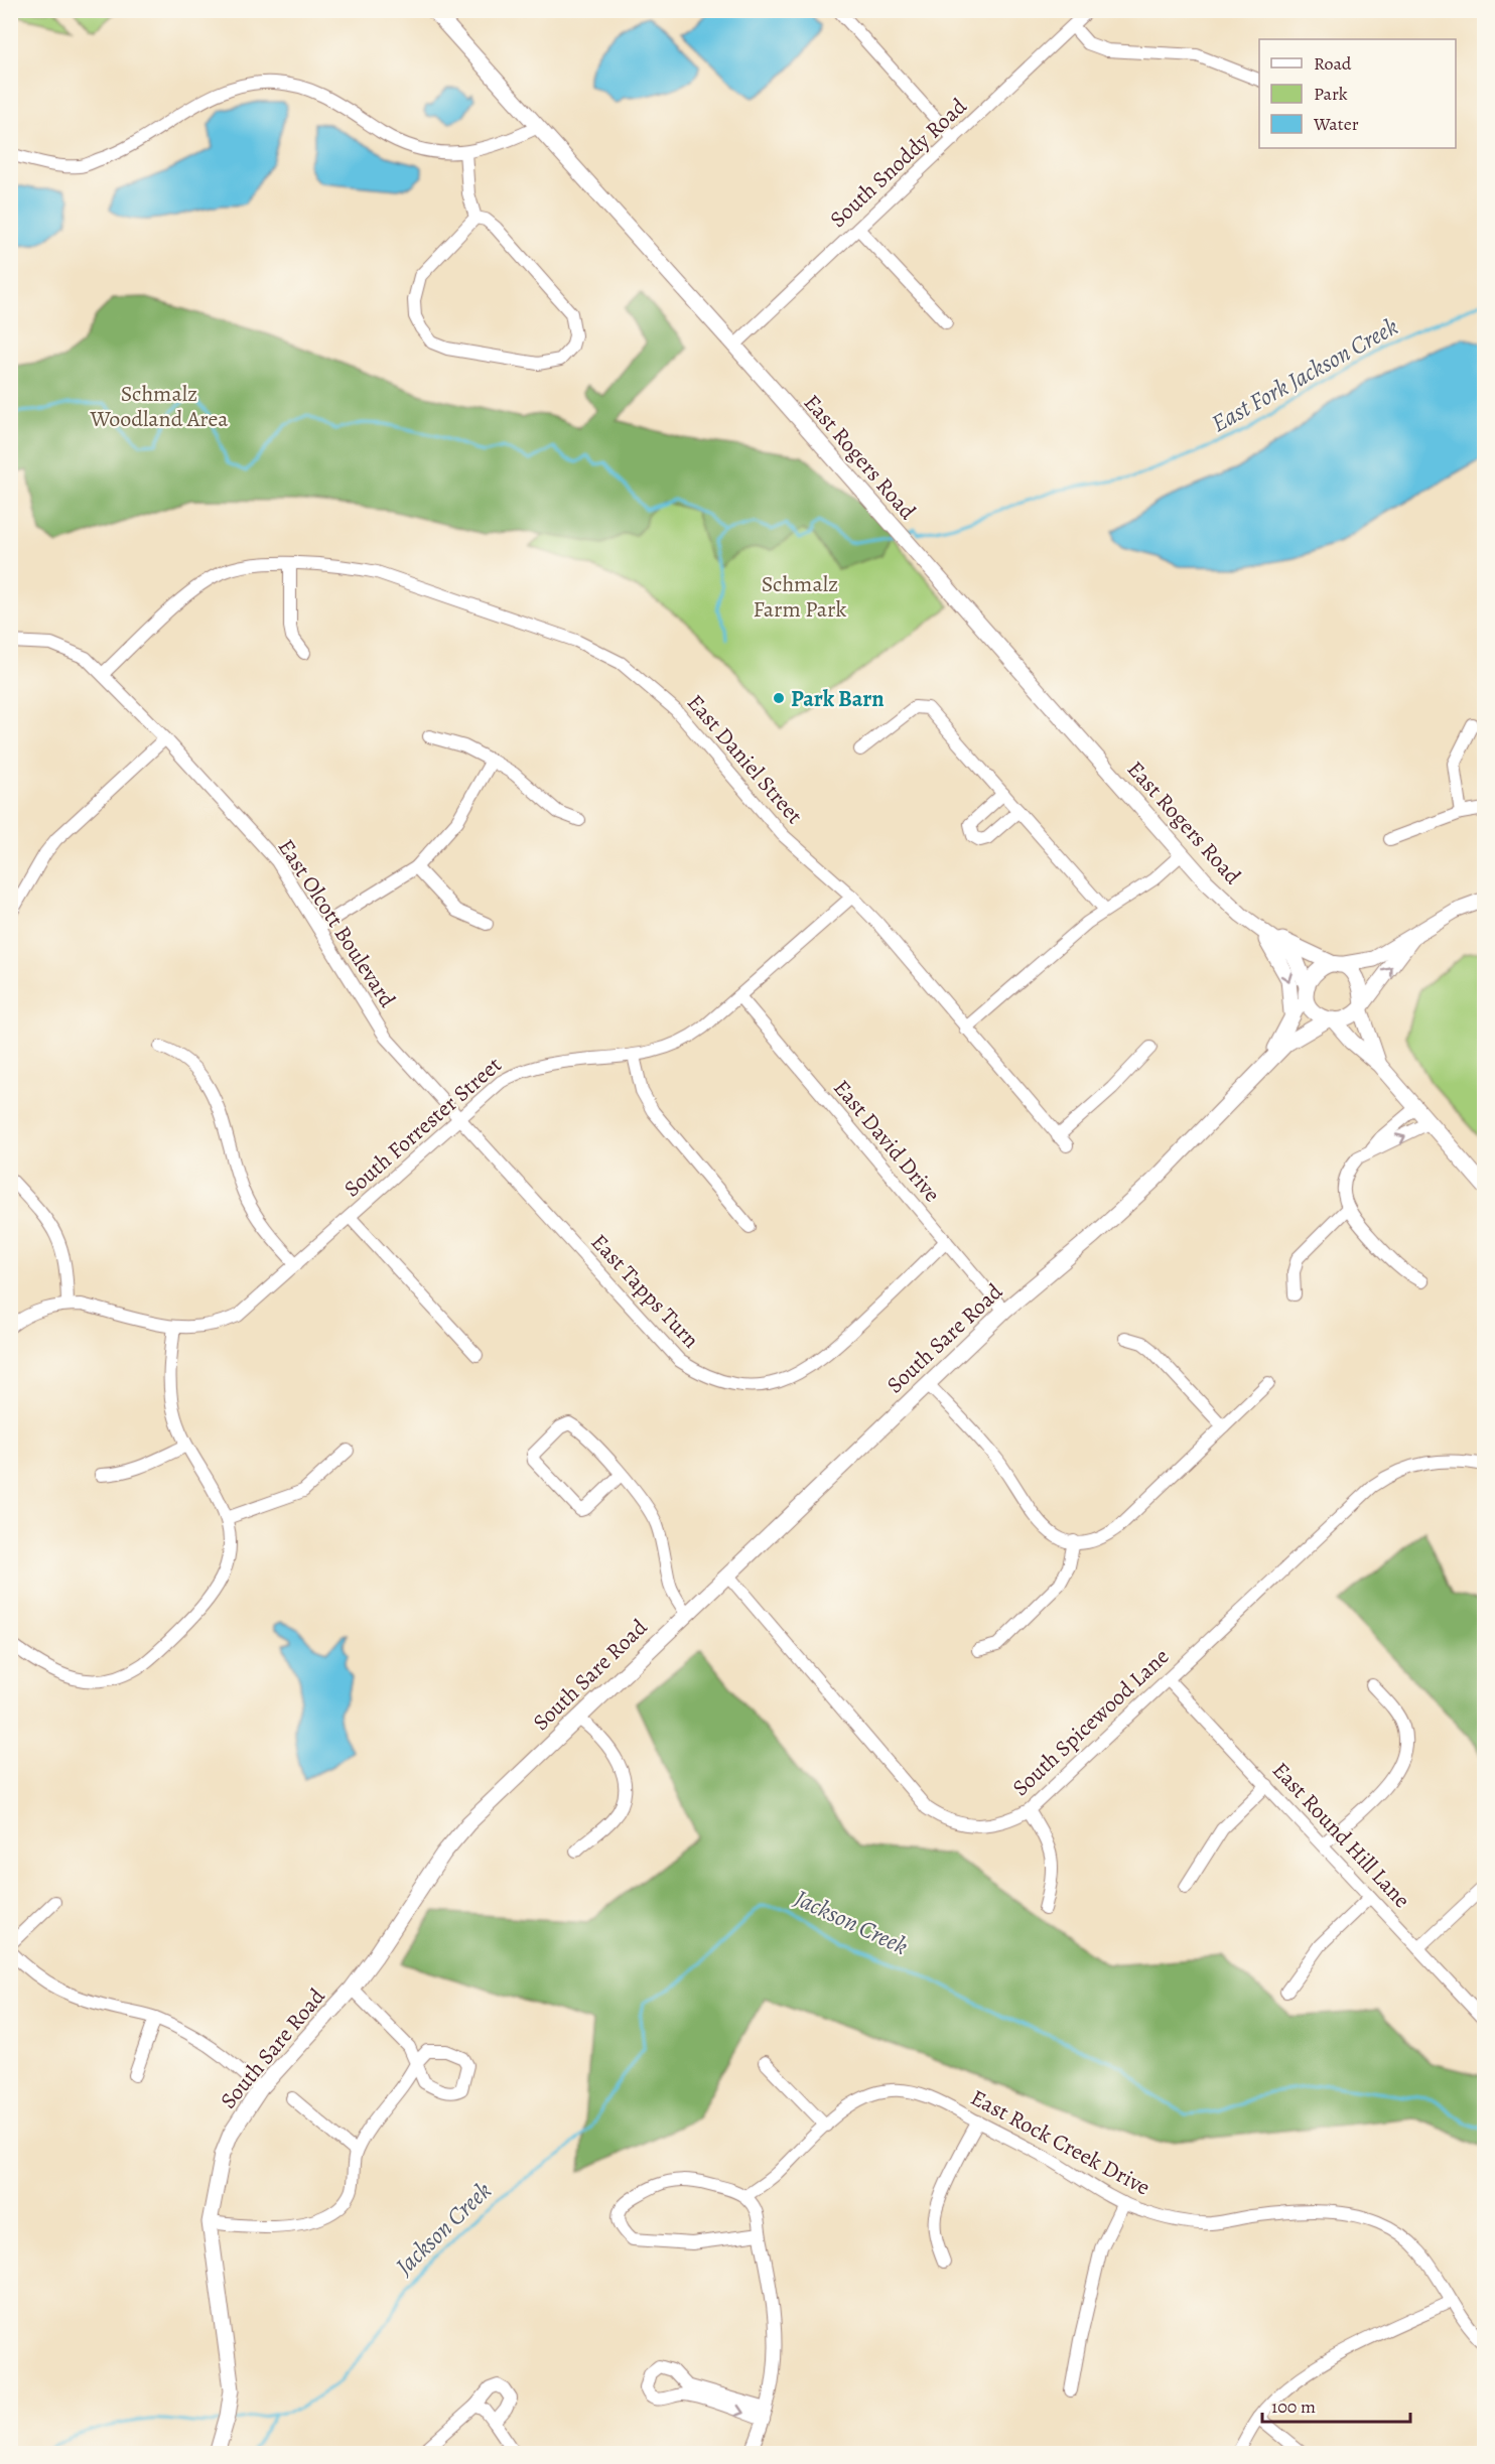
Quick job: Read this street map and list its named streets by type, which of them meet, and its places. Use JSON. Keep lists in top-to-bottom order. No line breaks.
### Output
{"streets":{"main road":["East Rogers Road","South Sare Road"],"street":["South Snoddy Road","East Daniel Street","East Olcott Boulevard","South Forrester Street","East David Drive","East Tapps Turn","South Spicewood Lane","East Round Hill Lane","East Rock Creek Drive"]},"crossings":[["South Snoddy Road","East Rogers Road"],["East Rogers Road","South Sare Road"],["East Daniel Street","East Olcott Boulevard"],["East Daniel Street","South Forrester Street"],["East Olcott Boulevard","South Forrester Street"],["East Olcott Boulevard","East Tapps Turn"],["South Forrester Street","East David Drive"],["South Forrester Street","East Tapps Turn"],["East David Drive","East Tapps Turn"],["East David Drive","South Sare Road"],["South Sare Road","South Spicewood Lane"],["South Spicewood Lane","East Round Hill Lane"]],"water":["East Fork Jackson Creek","Jackson Creek"],"parks":["Schmalz Woodland Area","Schmalz Farm Park"],"places":["Park Barn"],"legend":["Road","Park","Water"],"scale_bar":"100 m"}
